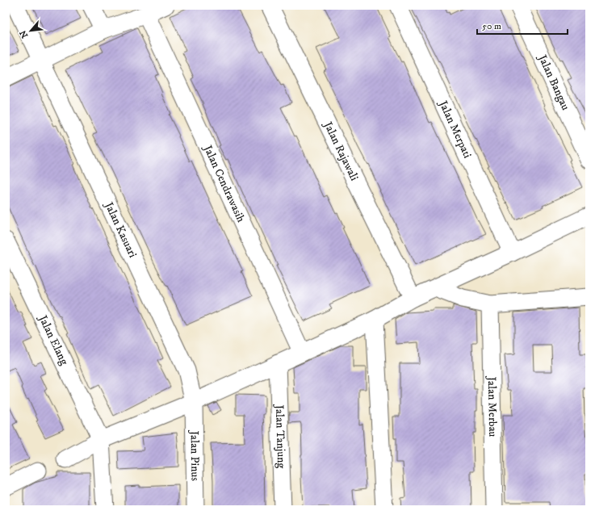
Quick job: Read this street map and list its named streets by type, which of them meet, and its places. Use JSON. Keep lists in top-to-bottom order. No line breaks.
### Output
{"streets":{"street":["Jalan Bangau","Jalan Merpati","Jalan Rajawali","Jalan Cendrawasih","Jalan Kasuari","Jalan Elang","Jalan Merbau","Jalan Tanjung","Jalan Pinus"]},"crossings":[["Jalan Kasuari","Jalan Pinus"]],"scale_bar":"50 m","north":"bottom left"}
